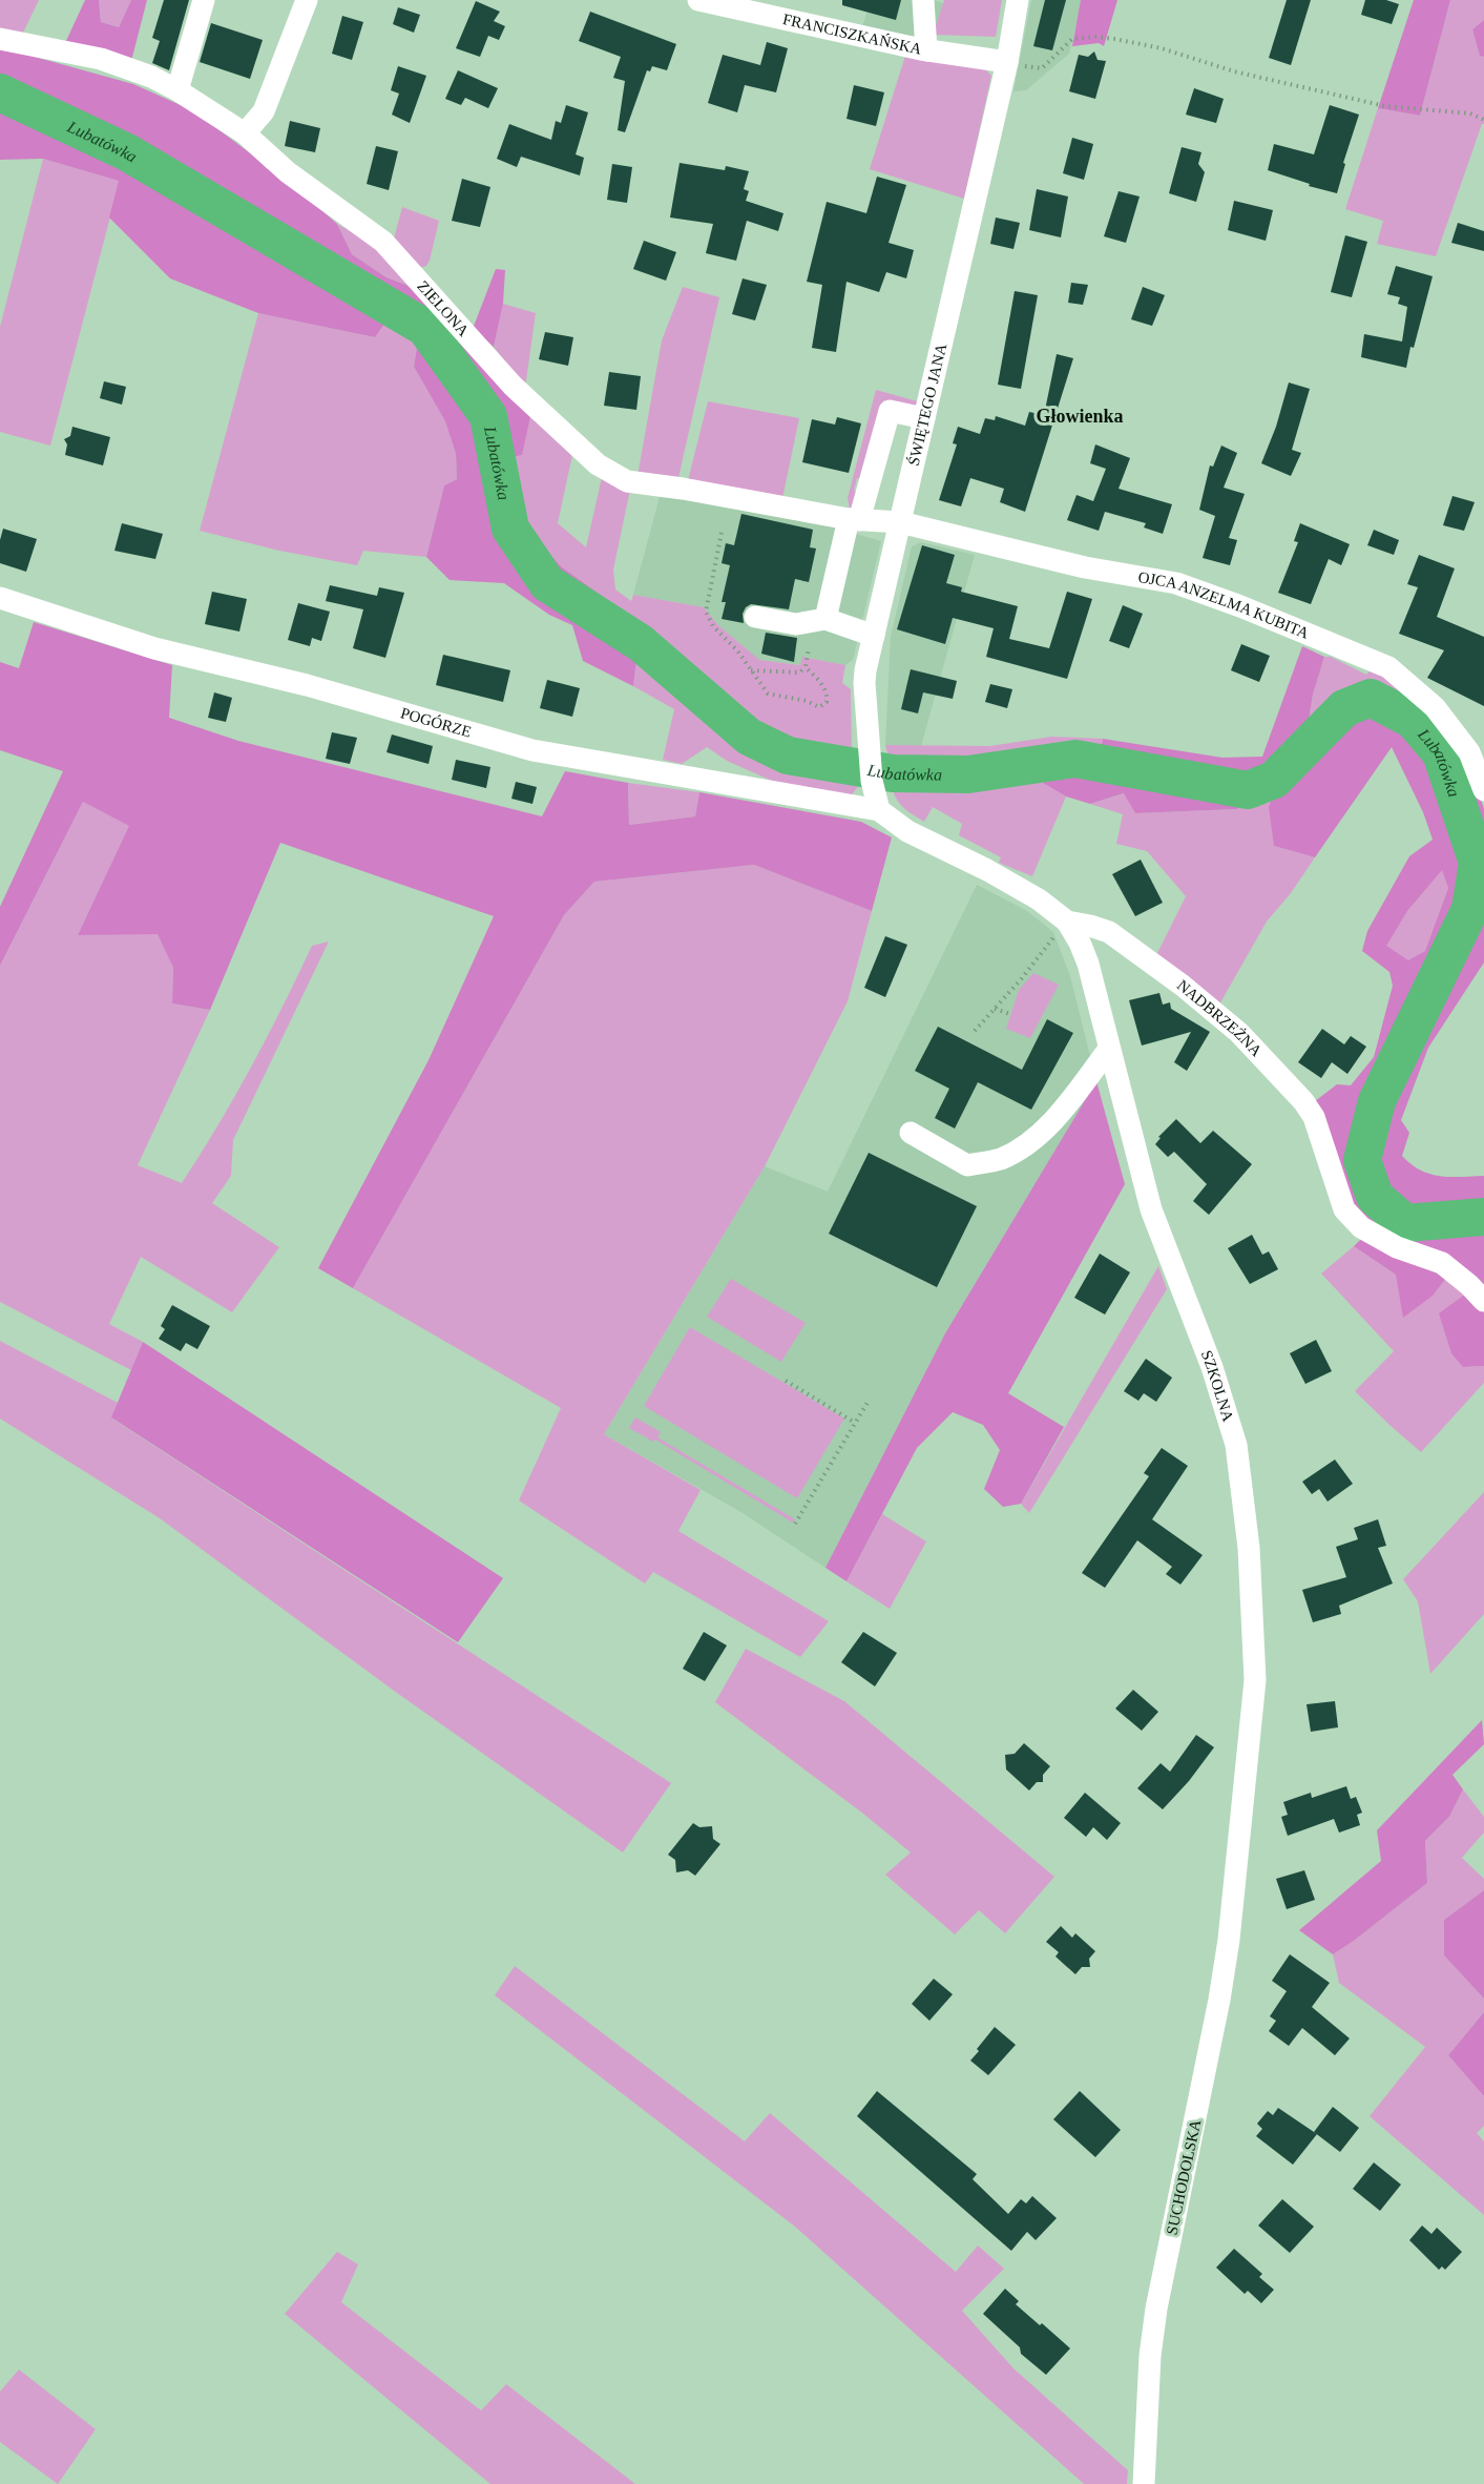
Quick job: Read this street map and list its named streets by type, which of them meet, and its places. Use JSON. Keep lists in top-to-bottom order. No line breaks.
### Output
{"streets":{"street":["FRANCISZKAŃSKA","ZIELONA","ŚWIĘTEGO JANA","OJCA ANZELMA KUBITA","POGÓRZE","NADBRZEŻNA","SZKOLNA","SUCHODOLSKA"]},"crossings":[["FRANCISZKAŃSKA","ŚWIĘTEGO JANA"],["ZIELONA","ŚWIĘTEGO JANA"],["ZIELONA","OJCA ANZELMA KUBITA"],["ŚWIĘTEGO JANA","OJCA ANZELMA KUBITA"],["ŚWIĘTEGO JANA","POGÓRZE"],["ŚWIĘTEGO JANA","NADBRZEŻNA"],["POGÓRZE","NADBRZEŻNA"],["NADBRZEŻNA","SZKOLNA"],["SZKOLNA","SUCHODOLSKA"]],"districts":["Głowienka"],"water":["Lubatówka"]}
